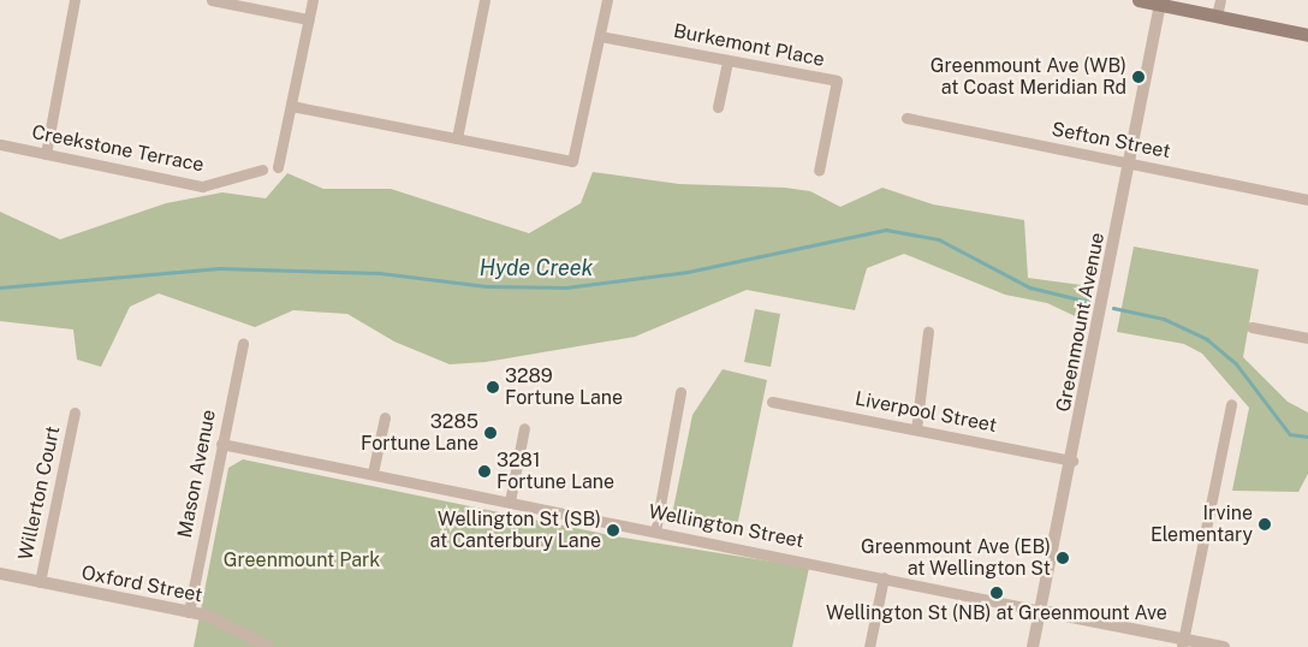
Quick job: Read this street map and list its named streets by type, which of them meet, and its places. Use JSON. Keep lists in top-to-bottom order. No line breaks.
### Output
{"streets":{"street":["Burkemont Place","Sefton Street","Creekstone Terrace","Greenmount Avenue","Liverpool Street","Mason Avenue","Willerton Court","Wellington Street","Oxford Street"]},"crossings":[["Sefton Street","Greenmount Avenue"],["Greenmount Avenue","Liverpool Street"],["Greenmount Avenue","Wellington Street"],["Mason Avenue","Wellington Street"],["Mason Avenue","Oxford Street"],["Willerton Court","Oxford Street"]],"water":["Hyde Creek"],"parks":["Greenmount Park"],"places":["Greenmount Ave (WB) at Coast Meridian Rd","3289 Fortune Lane","3285 Fortune Lane","3281 Fortune Lane","Irvine Elementary","Wellington St (SB) at Canterbury Lane","Greenmount Ave (EB) at Wellington St","Wellington St (NB) at Greenmount Ave"]}
